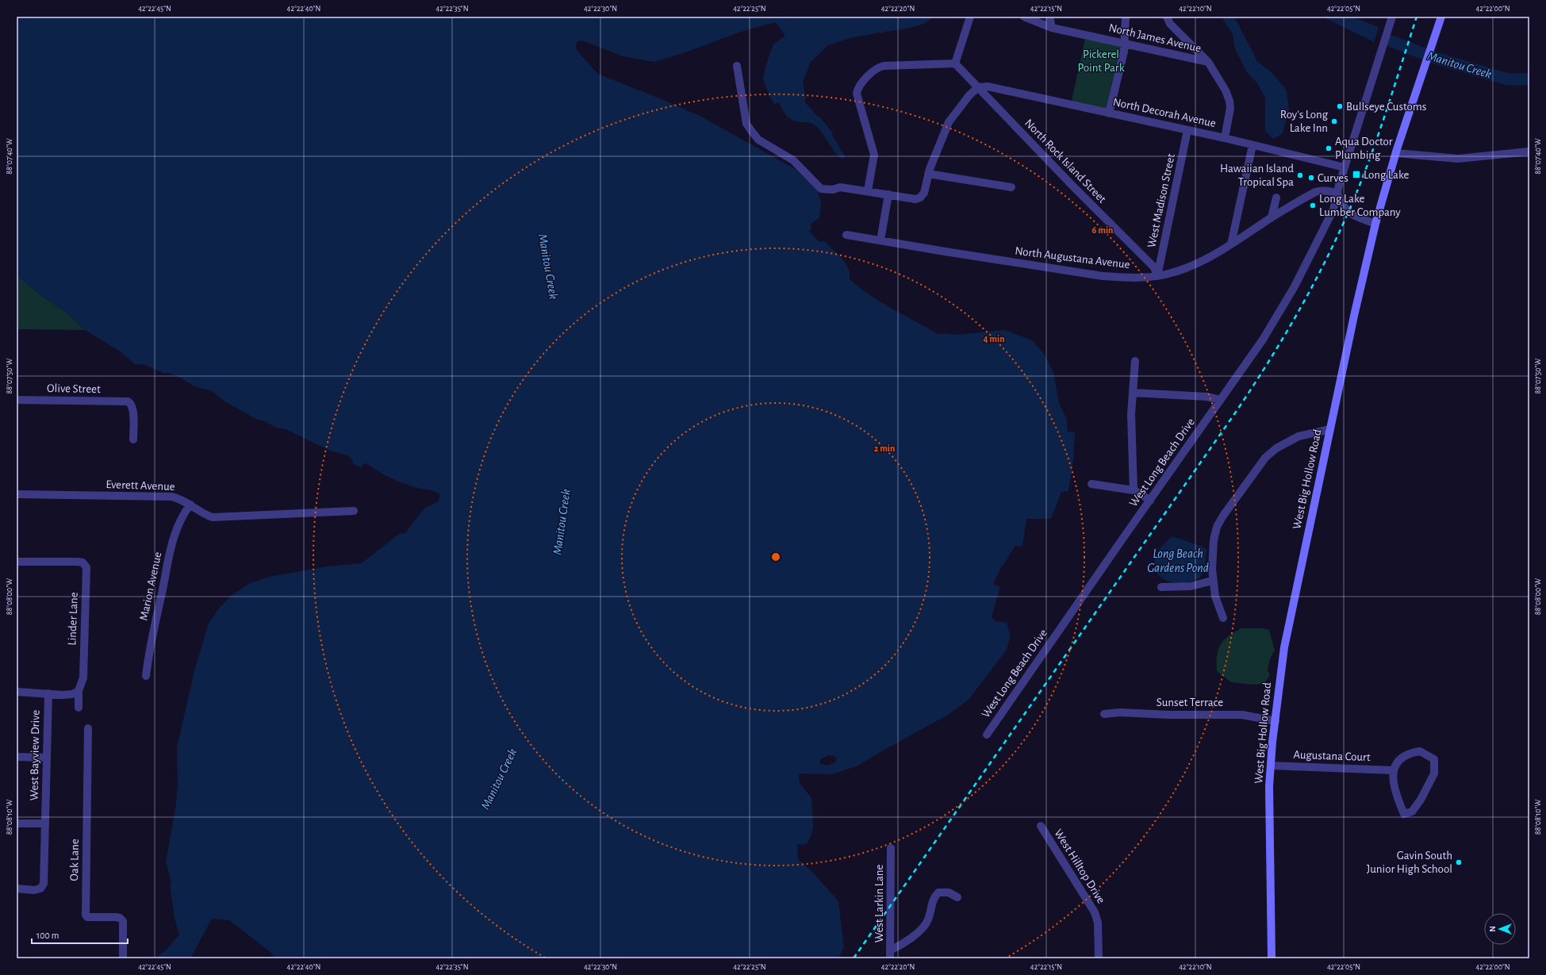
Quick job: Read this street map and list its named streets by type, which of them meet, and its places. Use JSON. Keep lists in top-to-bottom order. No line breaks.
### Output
{"streets":{"main road":["West Big Hollow Road"],"street":["North James Avenue","North Decorah Avenue","North Rock Island Street","West Madison Street","North Augustana Avenue","Olive Street","West Long Beach Drive","Everett Avenue","Marion Avenue","Linder Lane","Sunset Terrace","West Bayview Drive","Augustana Court","Oak Lane","West Hilltop Drive","West Larkin Lane"]},"crossings":[["North Decorah Avenue","North Rock Island Street"],["North Decorah Avenue","West Madison Street"],["North Decorah Avenue","West Long Beach Drive"],["North Rock Island Street","West Madison Street"],["North Rock Island Street","North Augustana Avenue"],["West Madison Street","North Augustana Avenue"],["North Augustana Avenue","West Long Beach Drive"],["West Big Hollow Road","Sunset Terrace"],["West Big Hollow Road","Augustana Court"],["Everett Avenue","Marion Avenue"]],"water":["Manitou Creek","Long Beach Gardens Pond"],"parks":["Pickerel Point Park"],"places":{"other":["Bullseye Customs","Roy's Long Lake Inn","Aqua Doctor Plumbing","Hawaiian Island Tropical Spa","Curves","Long Lake Lumber Company","Gavin South Junior High School"],"transit":["Long Lake"]},"scale_bar":"100 m","north":"left","coordinates":["42°22'45\"N","42°22'40\"N","42°22'35\"N","42°22'30\"N","42°22'25\"N","42°22'20\"N","42°22'15\"N","42°22'10\"N","42°22'05\"N","42°22'00\"N","88°07'40\"W","88°07'50\"W","88°08'00\"W","88°08'10\"W"],"rings":["6 min","4 min","2 min"]}
